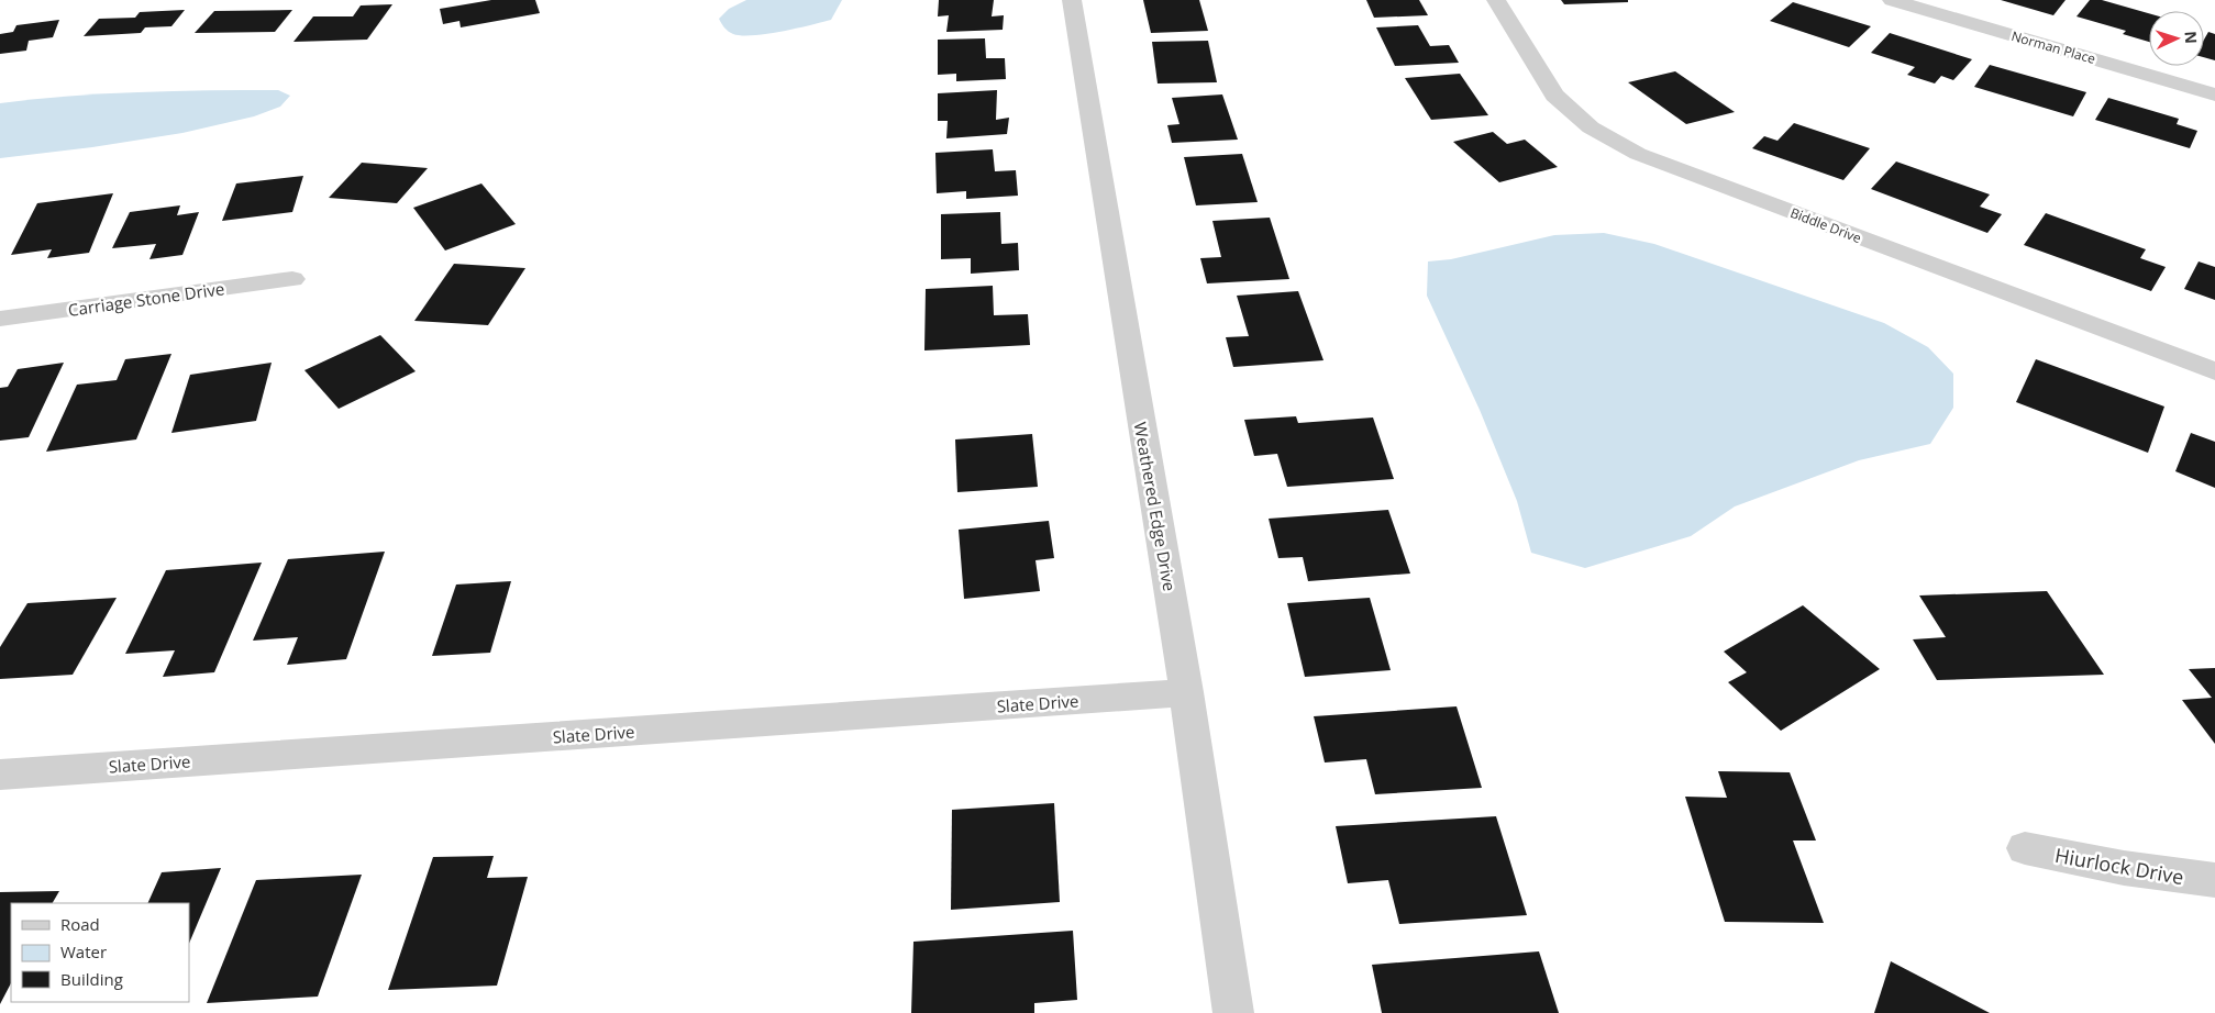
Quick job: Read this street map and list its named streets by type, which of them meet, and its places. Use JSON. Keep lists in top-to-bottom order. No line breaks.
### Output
{"streets":{"street":["Norman Place","Biddle Drive","Carriage Stone Drive","Weathered Edge Drive","Slate Drive","Hiurlock Drive"]},"crossings":[["Weathered Edge Drive","Slate Drive"]],"legend":["Road","Water","Building"],"north":"right"}
